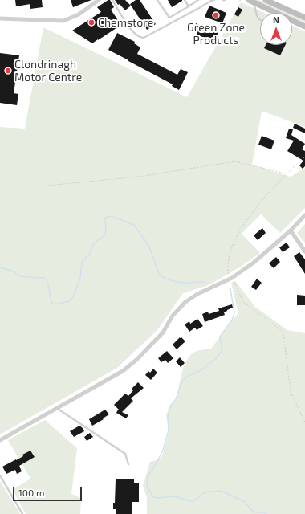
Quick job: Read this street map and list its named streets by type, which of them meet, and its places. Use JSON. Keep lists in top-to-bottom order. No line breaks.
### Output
{"places":["Green Zone Products","Chemstore","Clondrinagh Motor Centre"],"scale_bar":"100 m","north":"top"}
